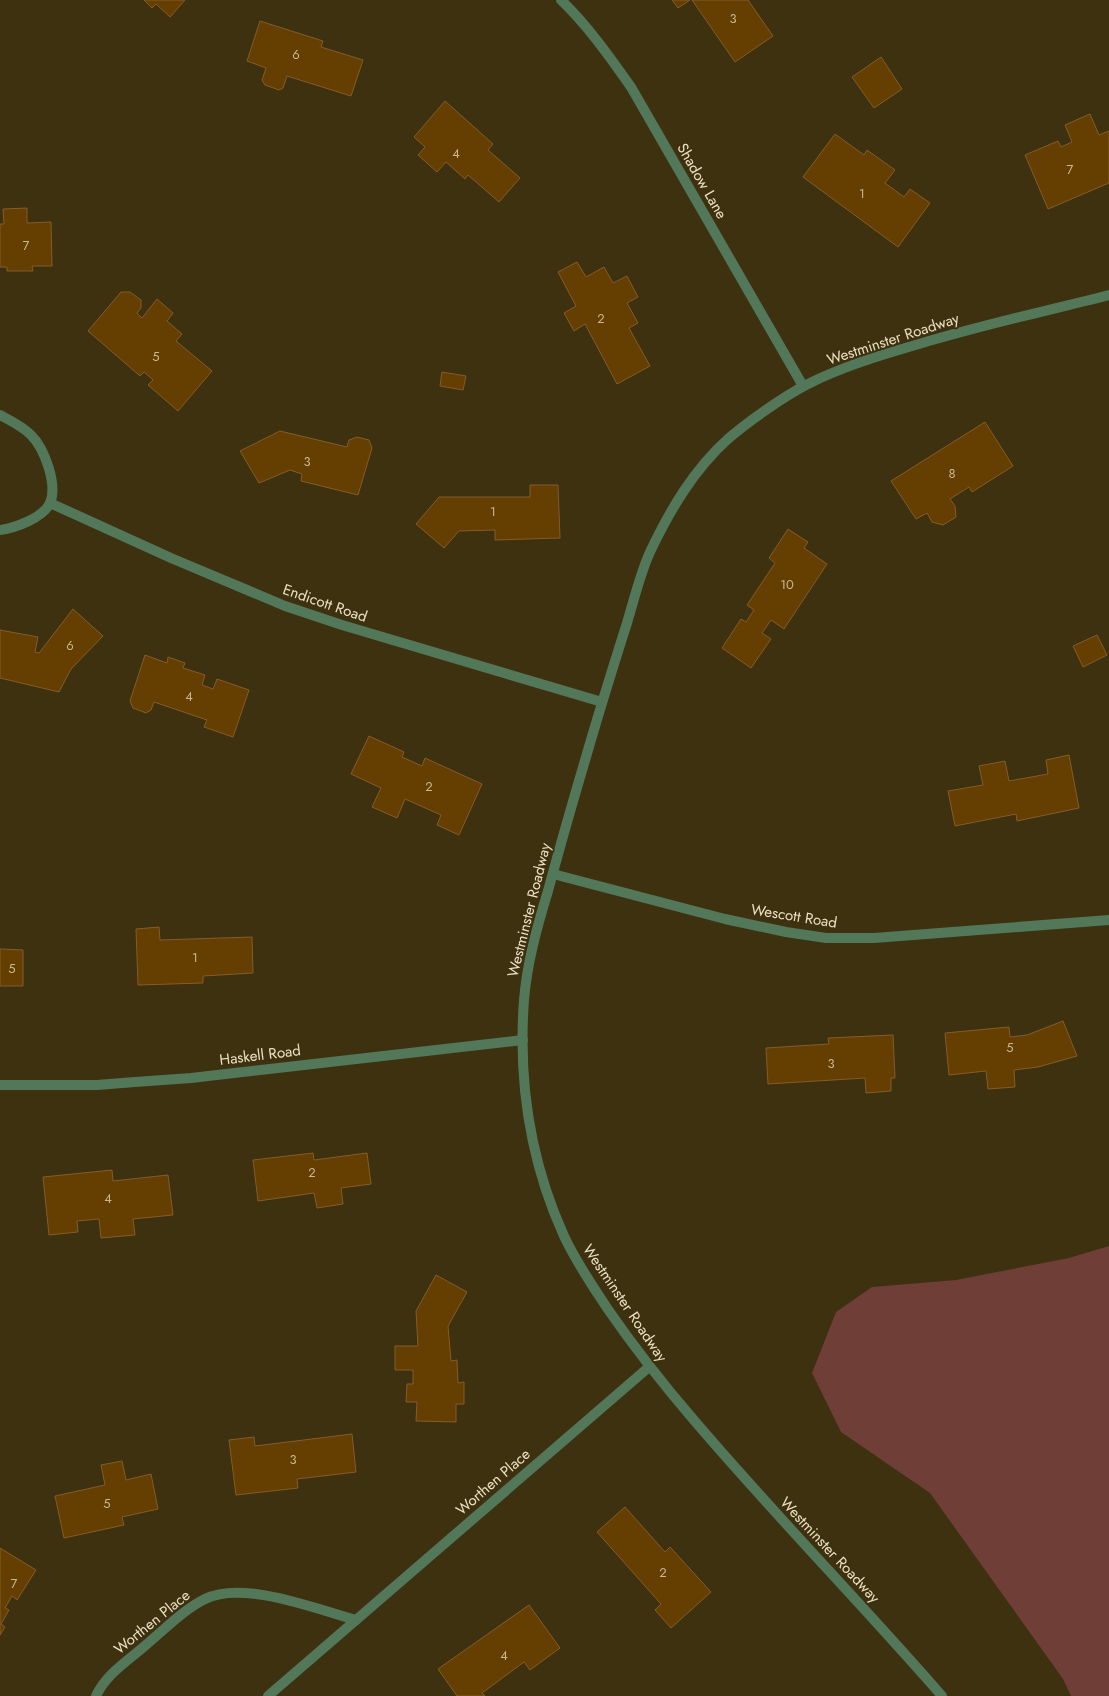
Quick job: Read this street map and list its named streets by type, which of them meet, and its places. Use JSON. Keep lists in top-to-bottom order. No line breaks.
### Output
{"streets":{"street":["Shadow Lane","Westminster Roadway","Endicott Road","Wescott Road","Haskell Road","Worthen Place"]},"crossings":[["Shadow Lane","Westminster Roadway"],["Westminster Roadway","Endicott Road"],["Westminster Roadway","Wescott Road"],["Westminster Roadway","Haskell Road"],["Westminster Roadway","Worthen Place"]],"house_numbers":["3","6","4","7","1","7","2","5","3","8","1","10","6","4","2","1","5","5","3","2","4","3","5","2","7","4"]}
